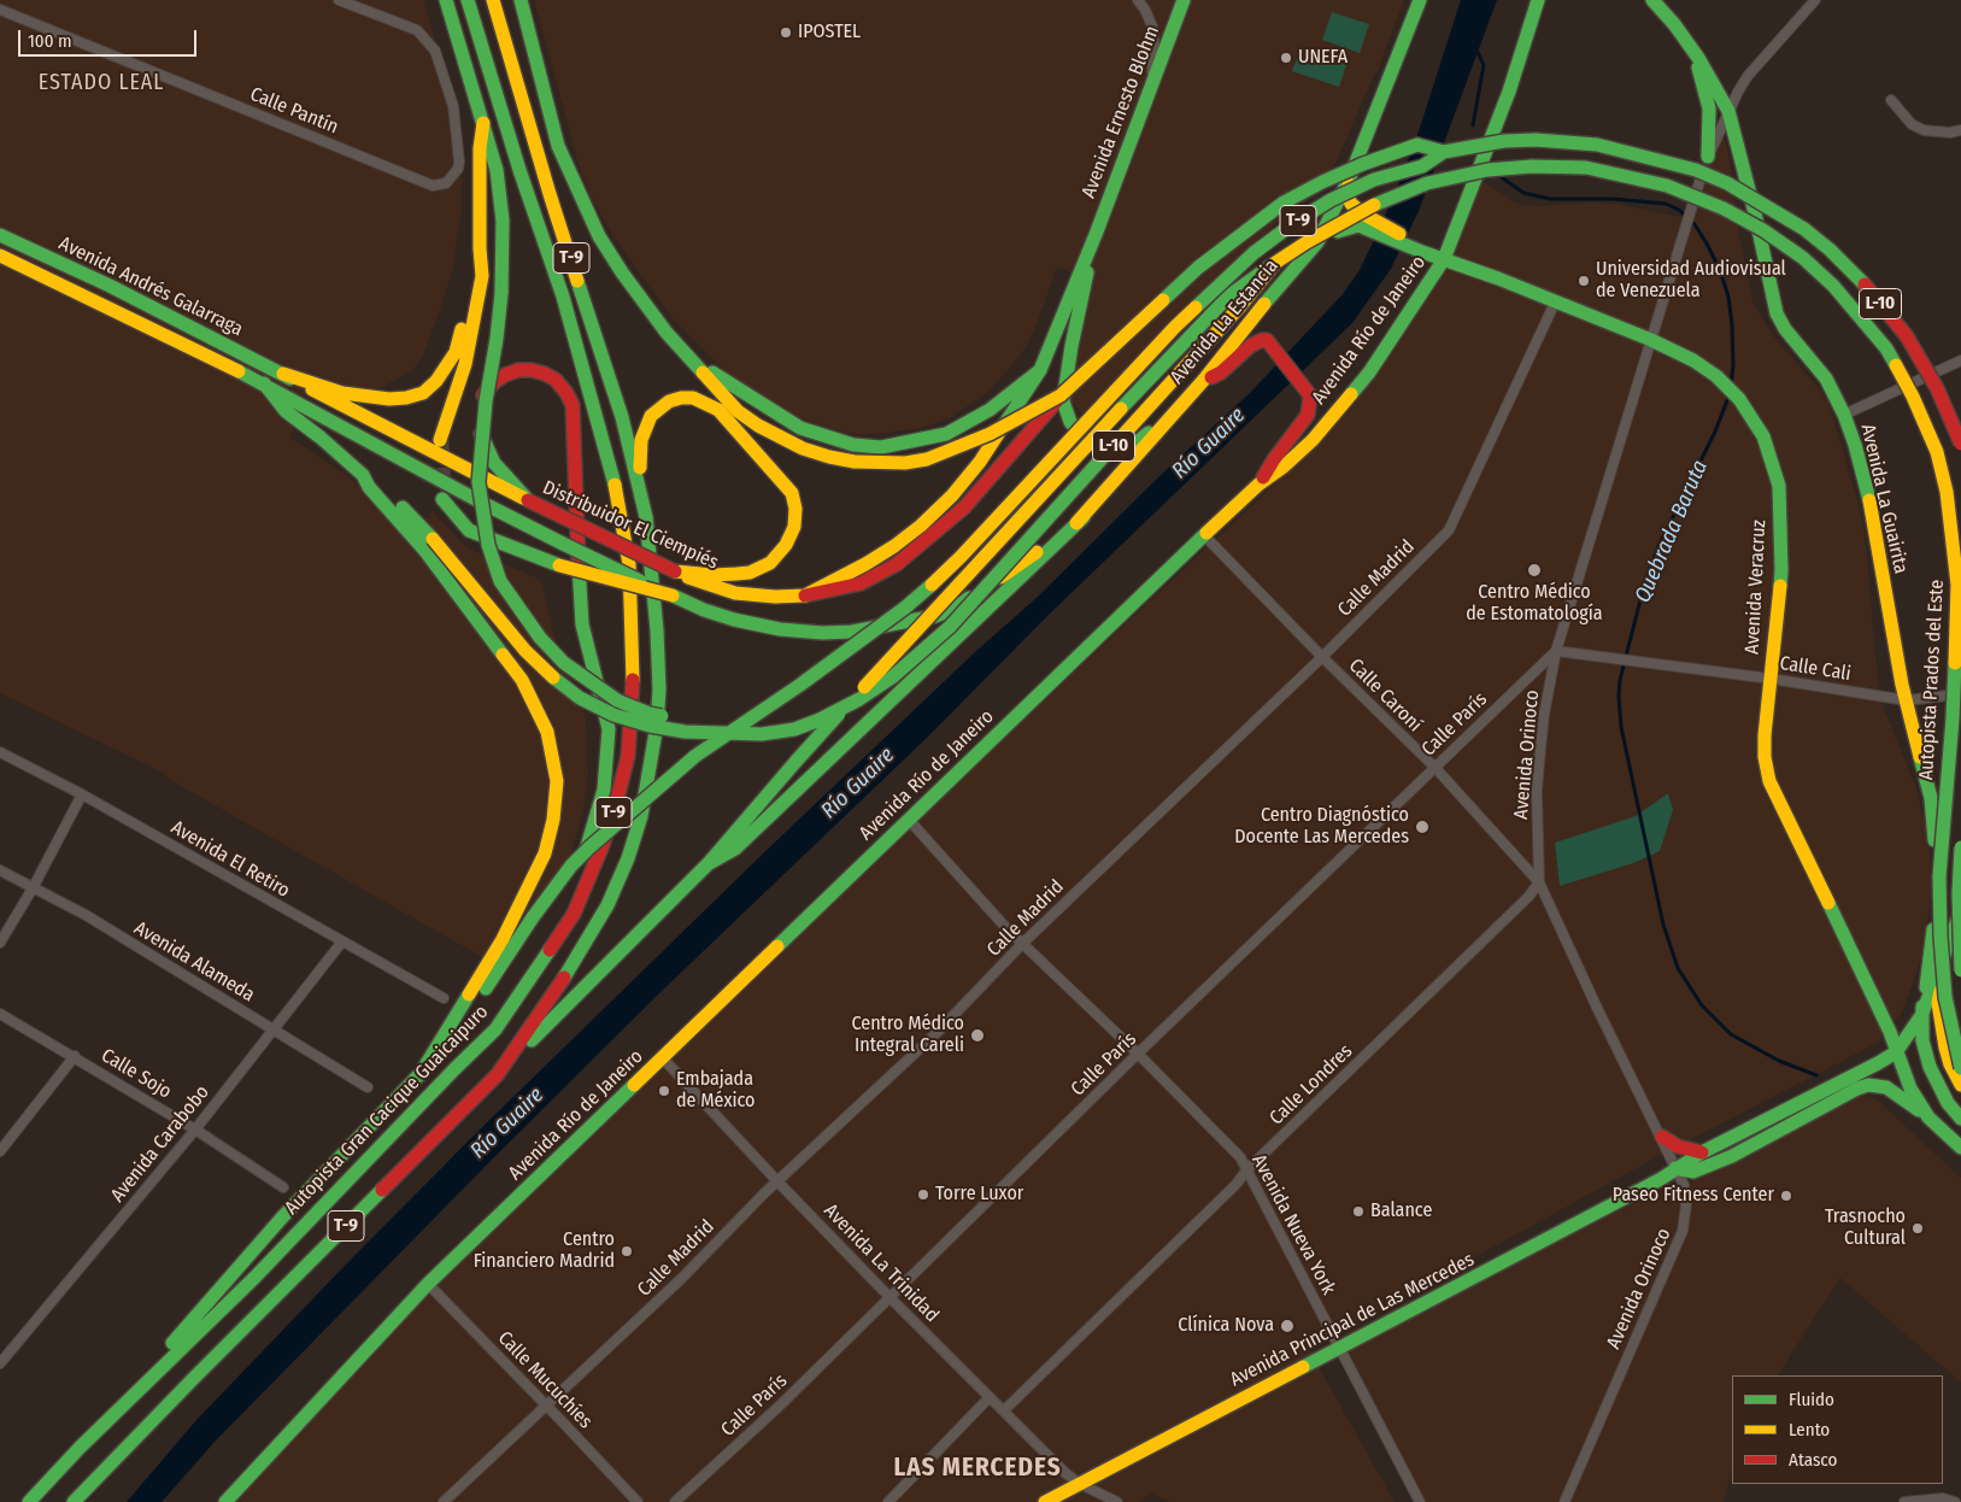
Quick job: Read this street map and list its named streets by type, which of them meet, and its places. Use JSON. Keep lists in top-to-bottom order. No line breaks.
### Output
{"streets":{"main road":["Avenida Ernesto Blohm","T-9","Avenida Andrés Galarraga","L-10","Avenida La Estancia","Avenida Río de Janeiro","Avenida La Guairita","Distribuidor El Ciempiés","Avenida Veracruz","Autopista Prados del Este","Autopista Gran Cacique Guaicaipuro","Avenida Principal de Las Mercedes"],"street":["Calle Pantín","Calle Madrid","Calle Cali","Calle Caroní","Calle París","Avenida Orinoco","Avenida El Retiro","Avenida Alameda","Calle Sojo","Calle Londres","Avenida Carabobo","Avenida Nueva York","Avenida La Trinidad","Calle Mucuchíes"]},"crossings":[["Avenida Ernesto Blohm","Distribuidor El Ciempiés"],["T-9","L-10"],["Avenida Andrés Galarraga","Distribuidor El Ciempiés"],["L-10","Autopista Prados del Este"],["Avenida Río de Janeiro","Avenida Veracruz"],["Avenida Río de Janeiro","Calle Caroní"],["Avenida Río de Janeiro","Avenida Nueva York"],["Avenida Río de Janeiro","Avenida La Trinidad"],["Avenida Río de Janeiro","Calle Mucuchíes"],["Avenida La Guairita","Calle Cali"],["Avenida La Guairita","Avenida Orinoco"],["Avenida La Guairita","Avenida Principal de Las Mercedes"],["Calle Madrid","Avenida Veracruz"],["Calle Madrid","Calle Caroní"],["Calle Madrid","Avenida Nueva York"],["Calle Madrid","Avenida La Trinidad"],["Calle Madrid","Calle Mucuchíes"],["Avenida Veracruz","Calle Cali"],["Avenida Veracruz","Avenida Orinoco"],["Avenida Veracruz","Avenida Principal de Las Mercedes"],["Calle Cali","Calle París"],["Calle Cali","Avenida Orinoco"],["Calle Caroní","Calle París"],["Calle Caroní","Avenida Orinoco"],["Calle Caroní","Calle Londres"],["Calle París","Avenida Orinoco"],["Calle París","Avenida Nueva York"],["Calle París","Avenida La Trinidad"],["Avenida Orinoco","Calle Londres"],["Avenida Orinoco","Avenida Principal de Las Mercedes"],["Avenida El Retiro","Avenida Carabobo"],["Avenida Alameda","Avenida Carabobo"],["Calle Sojo","Avenida Carabobo"],["Calle Londres","Avenida Nueva York"],["Calle Londres","Avenida La Trinidad"],["Avenida Nueva York","Avenida Principal de Las Mercedes"],["Avenida La Trinidad","Avenida Principal de Las Mercedes"]],"districts":["ESTADO LEAL","LAS MERCEDES"],"water":["Río Guaire","Quebrada Baruta"],"places":["IPOSTEL","UNEFA","Universidad Audiovisual de Venezuela","Centro Médico de Estomatología","Centro Diagnóstico Docente Las Mercedes","Centro Médico Integral Careli","Embajada de México","Torre Luxor","Paseo Fitness Center","Balance","Trasnocho Cultural","Centro Financiero Madrid","Clínica Nova"],"legend":["Fluido","Lento","Atasco"],"scale_bar":"100 m"}
